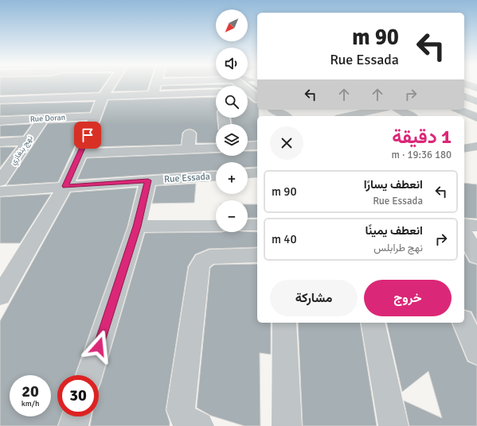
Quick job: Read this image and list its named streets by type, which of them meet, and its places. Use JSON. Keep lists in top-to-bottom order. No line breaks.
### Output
{"streets":{"street":["Rue Doran","نهج بنغازي","Rue Essada"]},"crossings":[["Rue Doran","نهج بنغازي"]],"north":"bottom left","page":{"map_buttons":["+","−"],"turn":["90 m","Rue Essada"],"heading":["1 دقيقة","180 m · 19:36"],"list":[{"name":"انعطف يسارًا","note":"Rue Essada","value":"90 m"},{"name":"انعطف يمينًا","note":"نهج طرابلس","value":"40 m"}],"buttons":["خروج","مشاركة"],"speed":"20 km/h","limit":"30"}}
